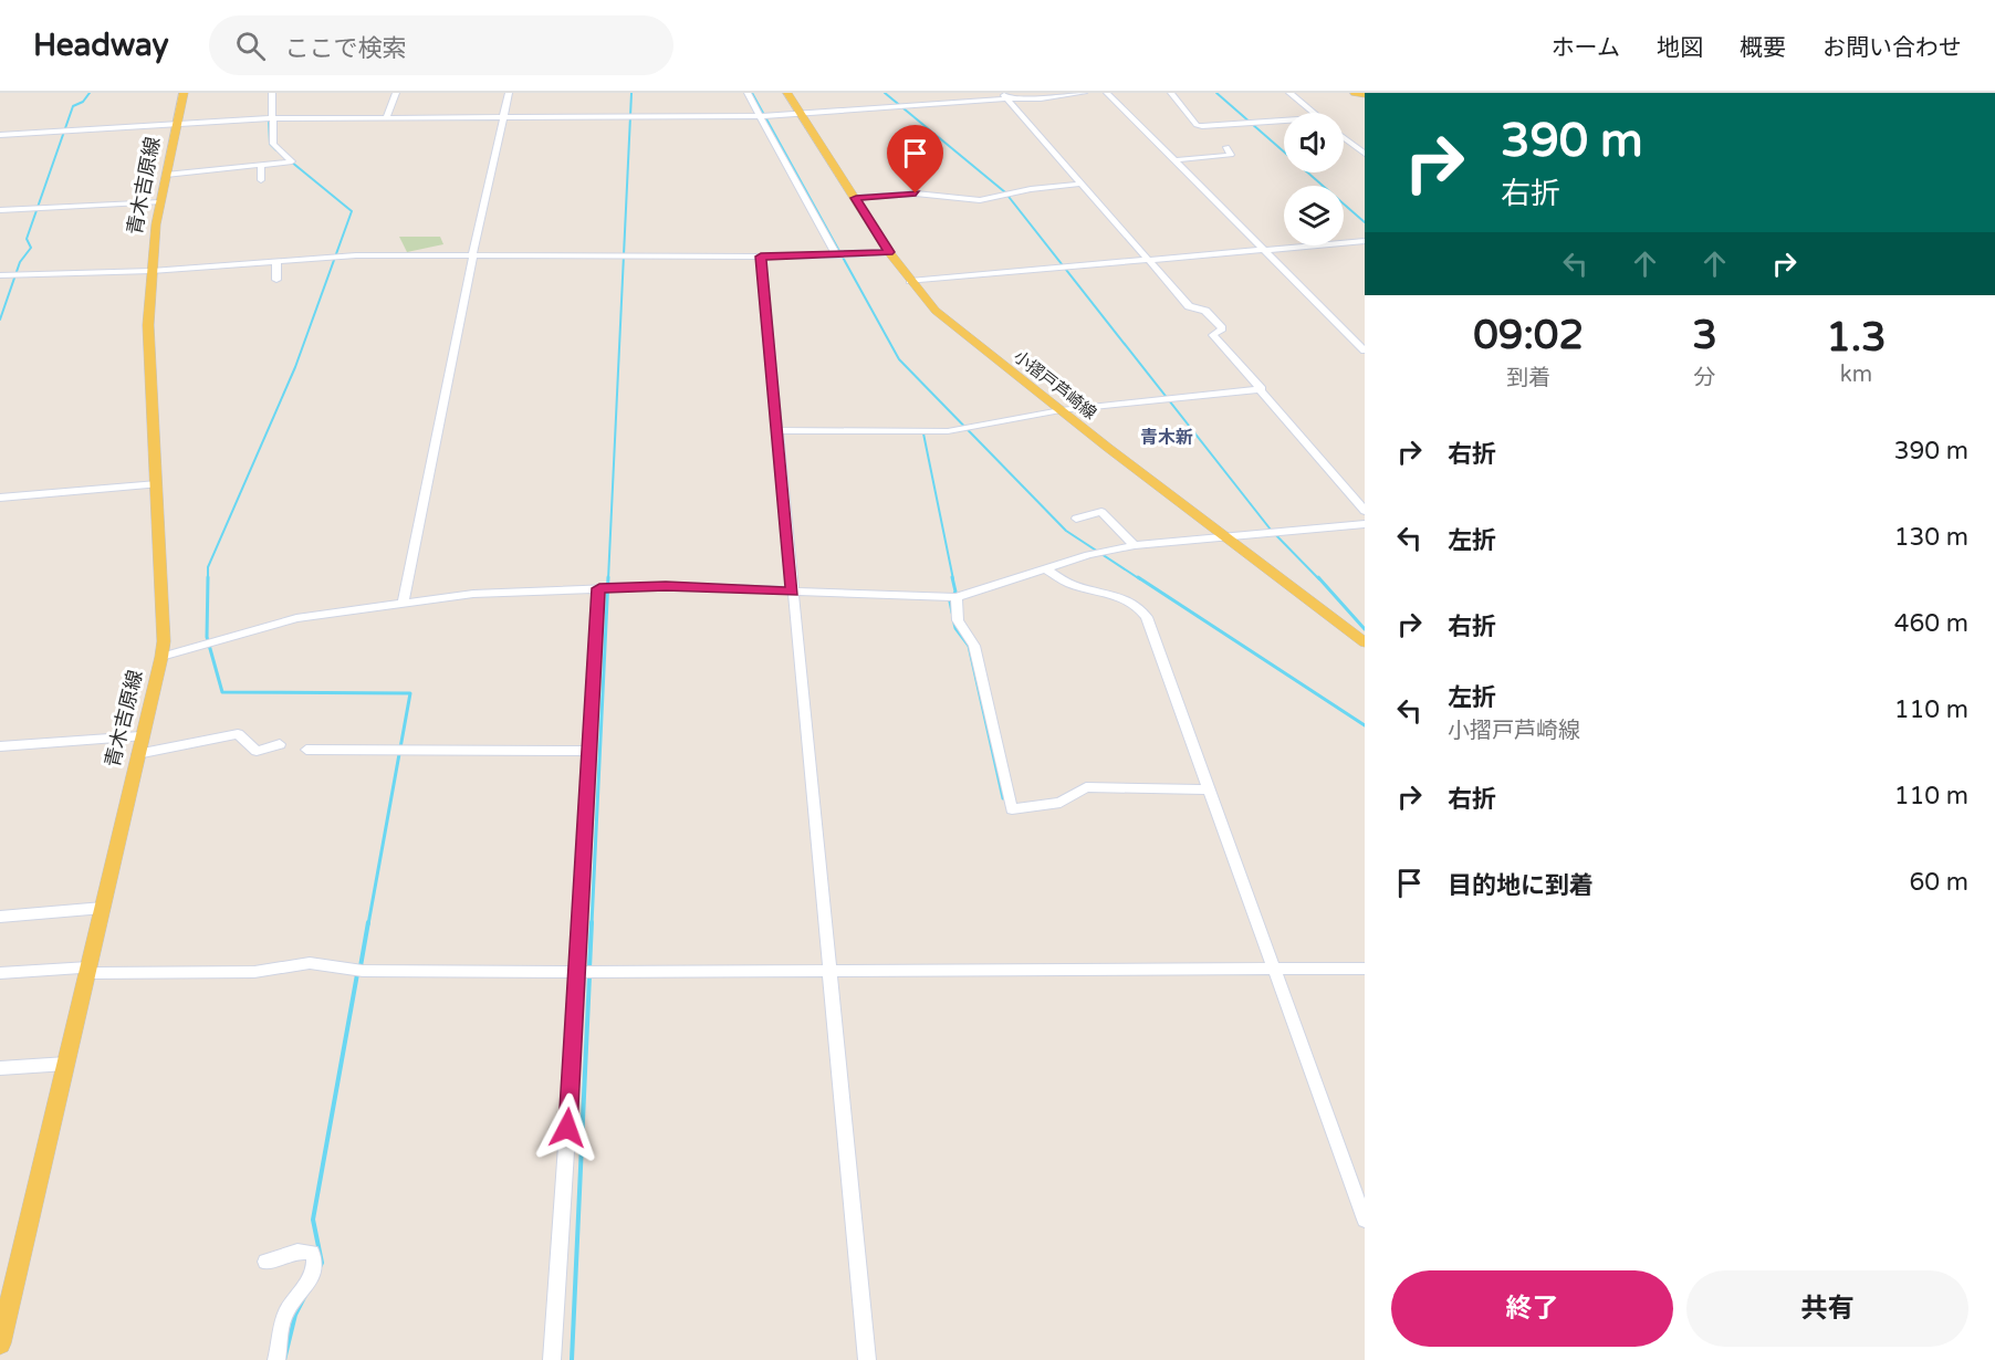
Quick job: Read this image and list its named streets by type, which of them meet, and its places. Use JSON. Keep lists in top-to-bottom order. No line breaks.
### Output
{"streets":{"main road":["青木吉原線","小摺戸芦崎線"]},"districts":["青木新"],"page":{"header":"Headway","search":"ここで検索","nav":["ホーム","地図","概要","お問い合わせ"],"turn":["390 m","右折"],"eta":["09:02","到着","3","分","1.3","km"],"list":[{"name":"右折","value":"390 m"},{"name":"左折","value":"130 m"},{"name":"右折","value":"460 m"},{"name":"左折","note":"小摺戸芦崎線","value":"110 m"},{"name":"右折","value":"110 m"},{"name":"目的地に到着","value":"60 m"}],"buttons":["終了","共有"]}}
